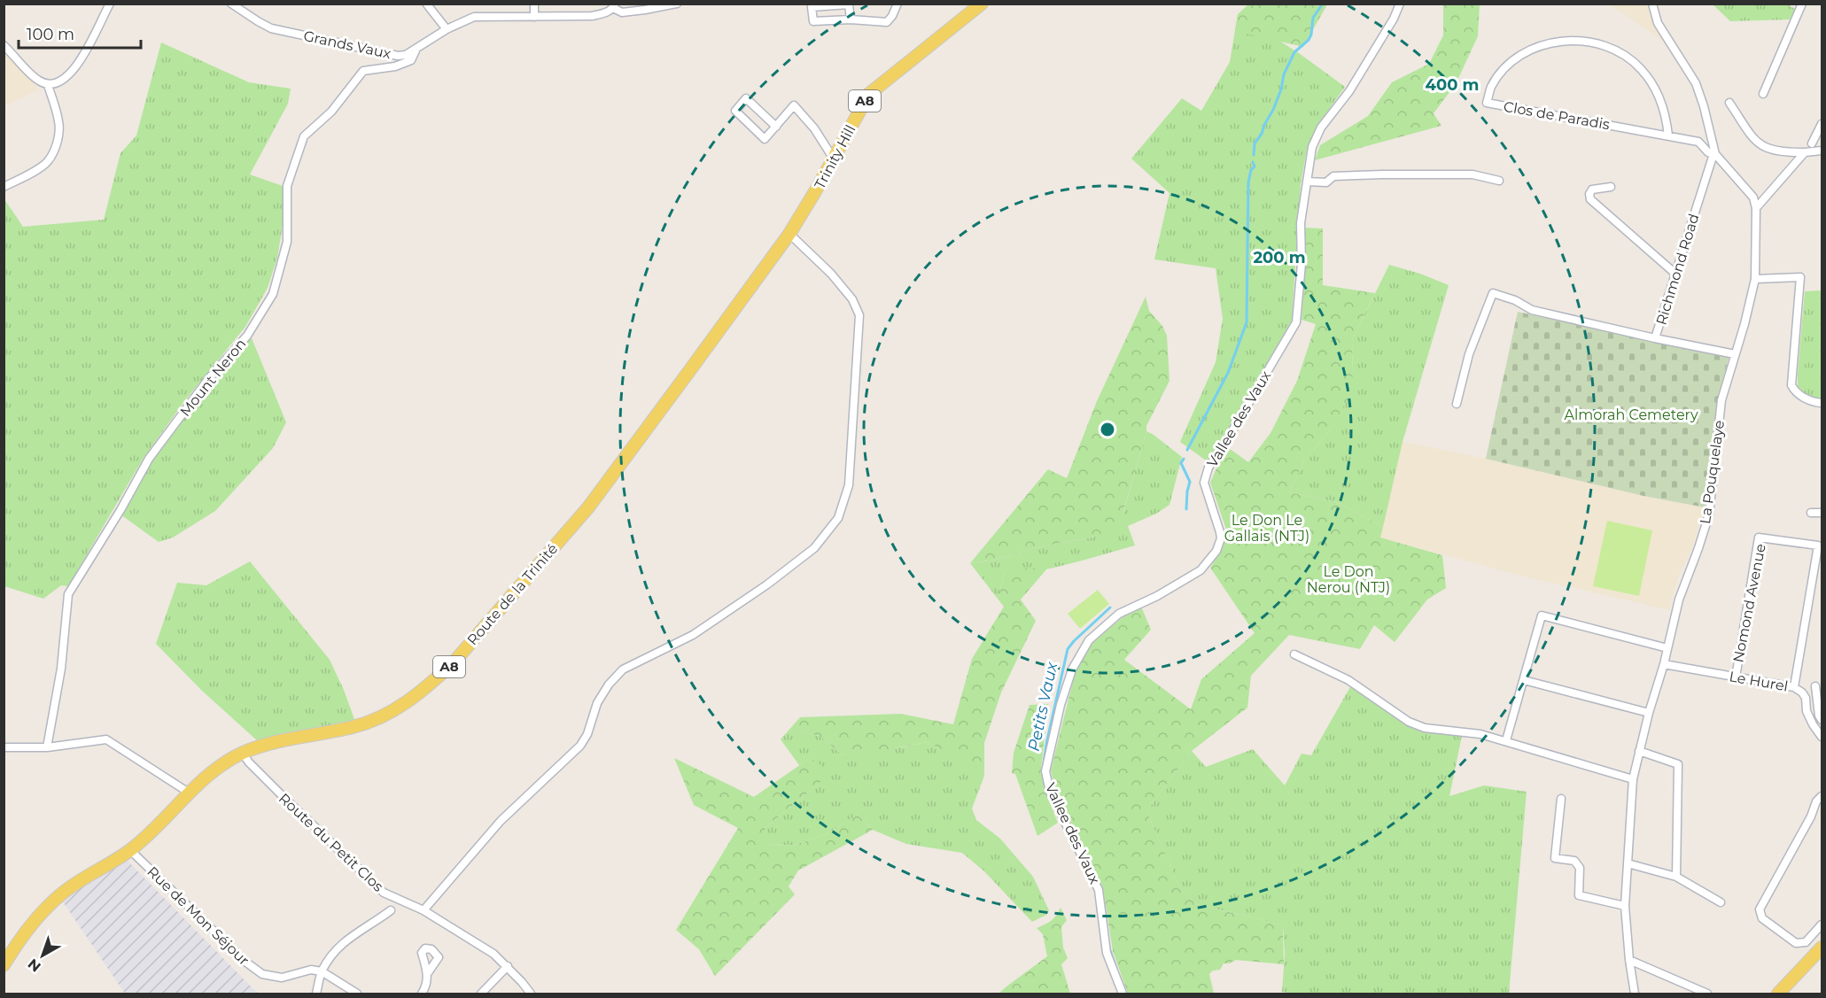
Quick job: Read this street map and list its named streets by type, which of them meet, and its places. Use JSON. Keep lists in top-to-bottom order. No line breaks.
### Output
{"streets":{"main road":["A8","Trinity Hill","Route de la Trinité"],"street":["Grands Vaux","Clos de Paradis","Richmond Road","Mount Neron","Vallee des Vaux","La Pouquelaye","Nomond Avenue","Le Hurel","Route du Petit Clos","Rue de Mon Séjour"]},"crossings":[["Grands Vaux","Mount Neron"],["Clos de Paradis","Richmond Road"],["Trinity Hill","Route de la Trinité"],["Richmond Road","La Pouquelaye"],["La Pouquelaye","Le Hurel"],["Route de la Trinité","Route du Petit Clos"],["Route de la Trinité","Rue de Mon Séjour"],["Nomond Avenue","Le Hurel"]],"water":["Petits Vaux"],"parks":["Almorah Cemetery","Le Don Le Gallais (NTJ)","Le Don Nerou (NTJ)"],"scale_bar":"100 m","north":"bottom left","rings":["400 m","200 m"]}
